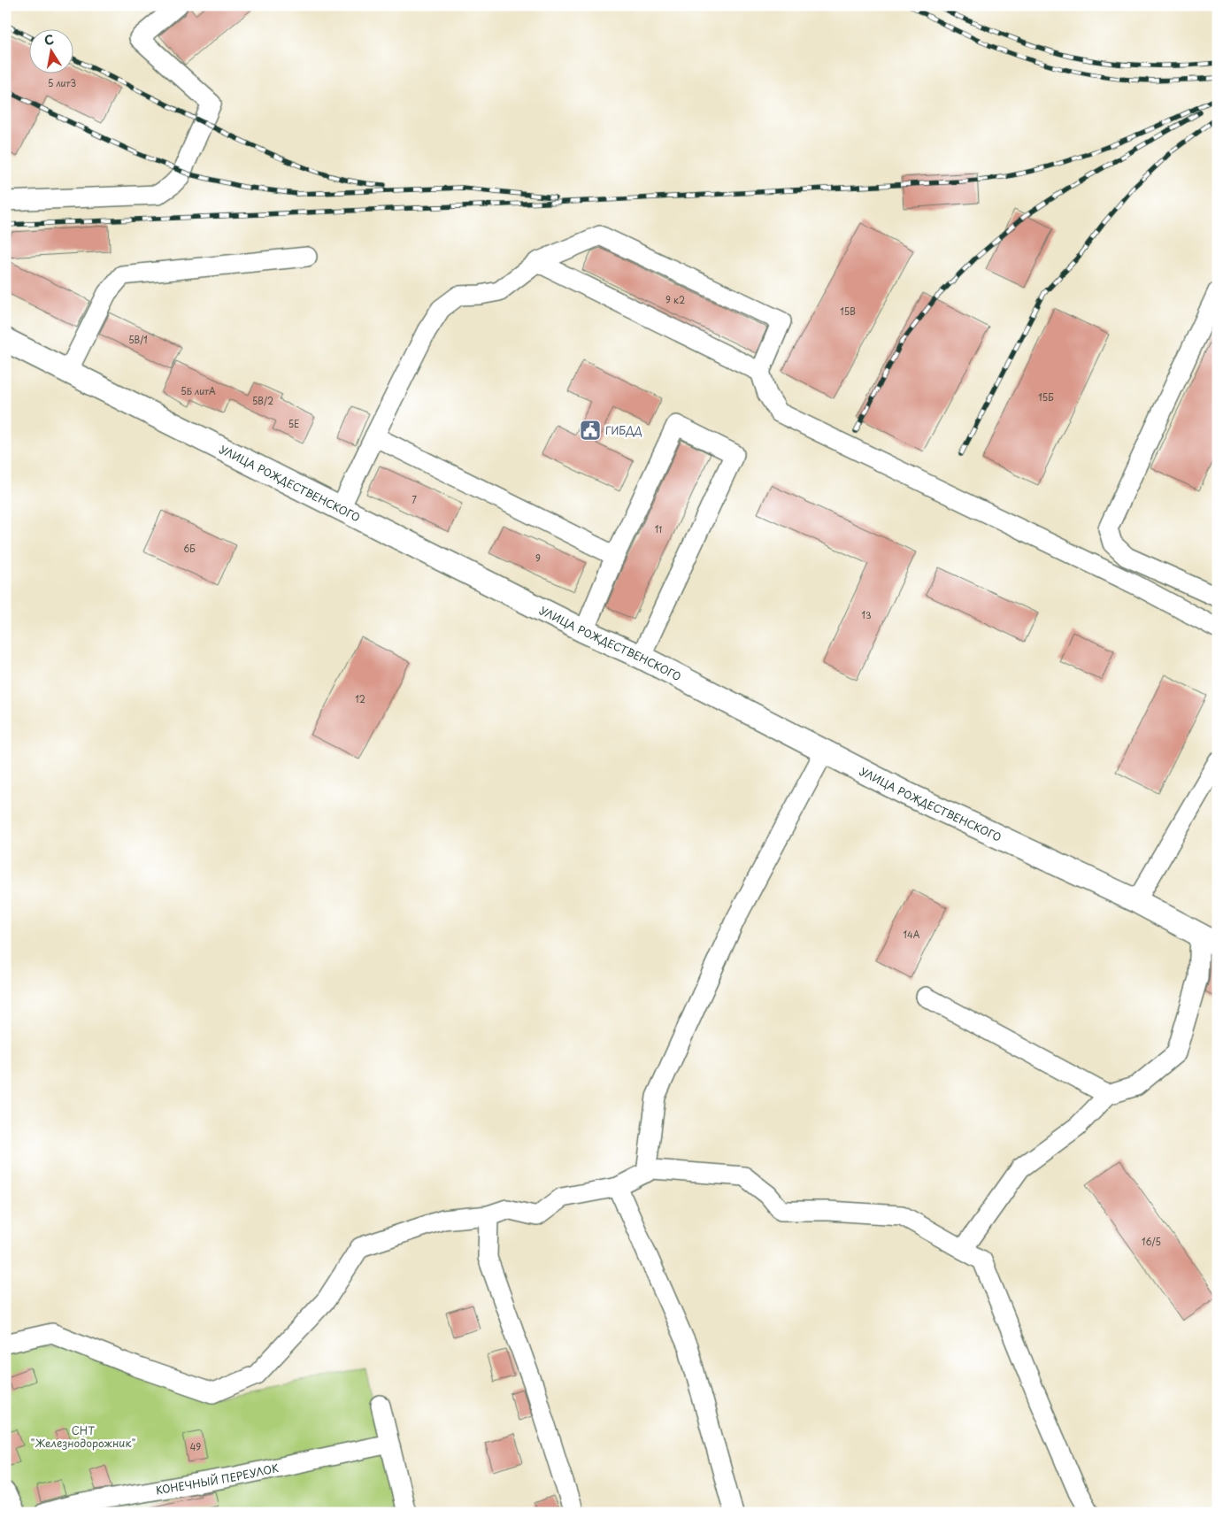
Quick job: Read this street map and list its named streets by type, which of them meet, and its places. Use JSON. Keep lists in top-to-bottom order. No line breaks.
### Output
{"streets":{"main road":["УЛИЦА РОЖДЕСТВЕНСКОГО"],"street":["КОНЕЧНЫЙ ПЕРЕУЛОК"]},"parks":["СНТ \"Железнодорожник\""],"places":{"public building":["ГИБДД"]},"house_numbers":["5 лит3","9 к2","15В","5В/1","5Б литА","15Б","5В/2","5Е","7","11","6Б","9","13","12","14А","16/5","49"],"north":"top"}
